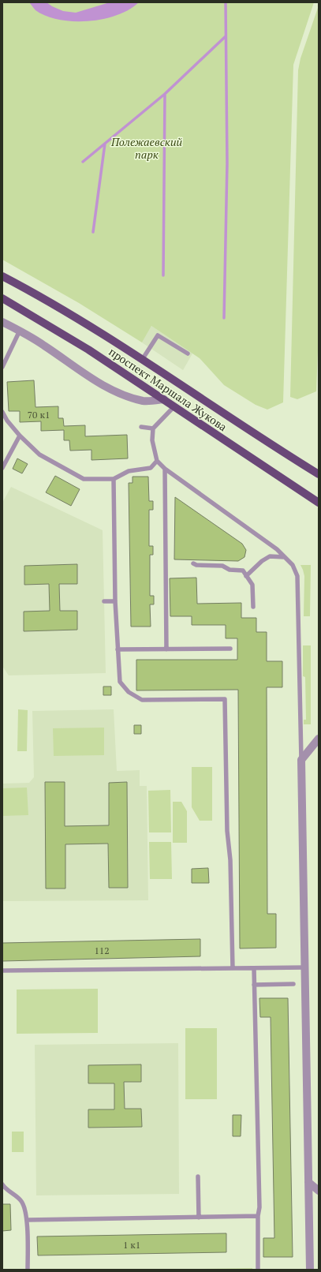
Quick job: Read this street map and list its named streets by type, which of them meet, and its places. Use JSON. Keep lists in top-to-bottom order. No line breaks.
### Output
{"streets":{"main road":["проспект Маршала Жукова"]},"parks":["Полежаевский парк"],"house_numbers":["70 к1","112","1 к1"]}
